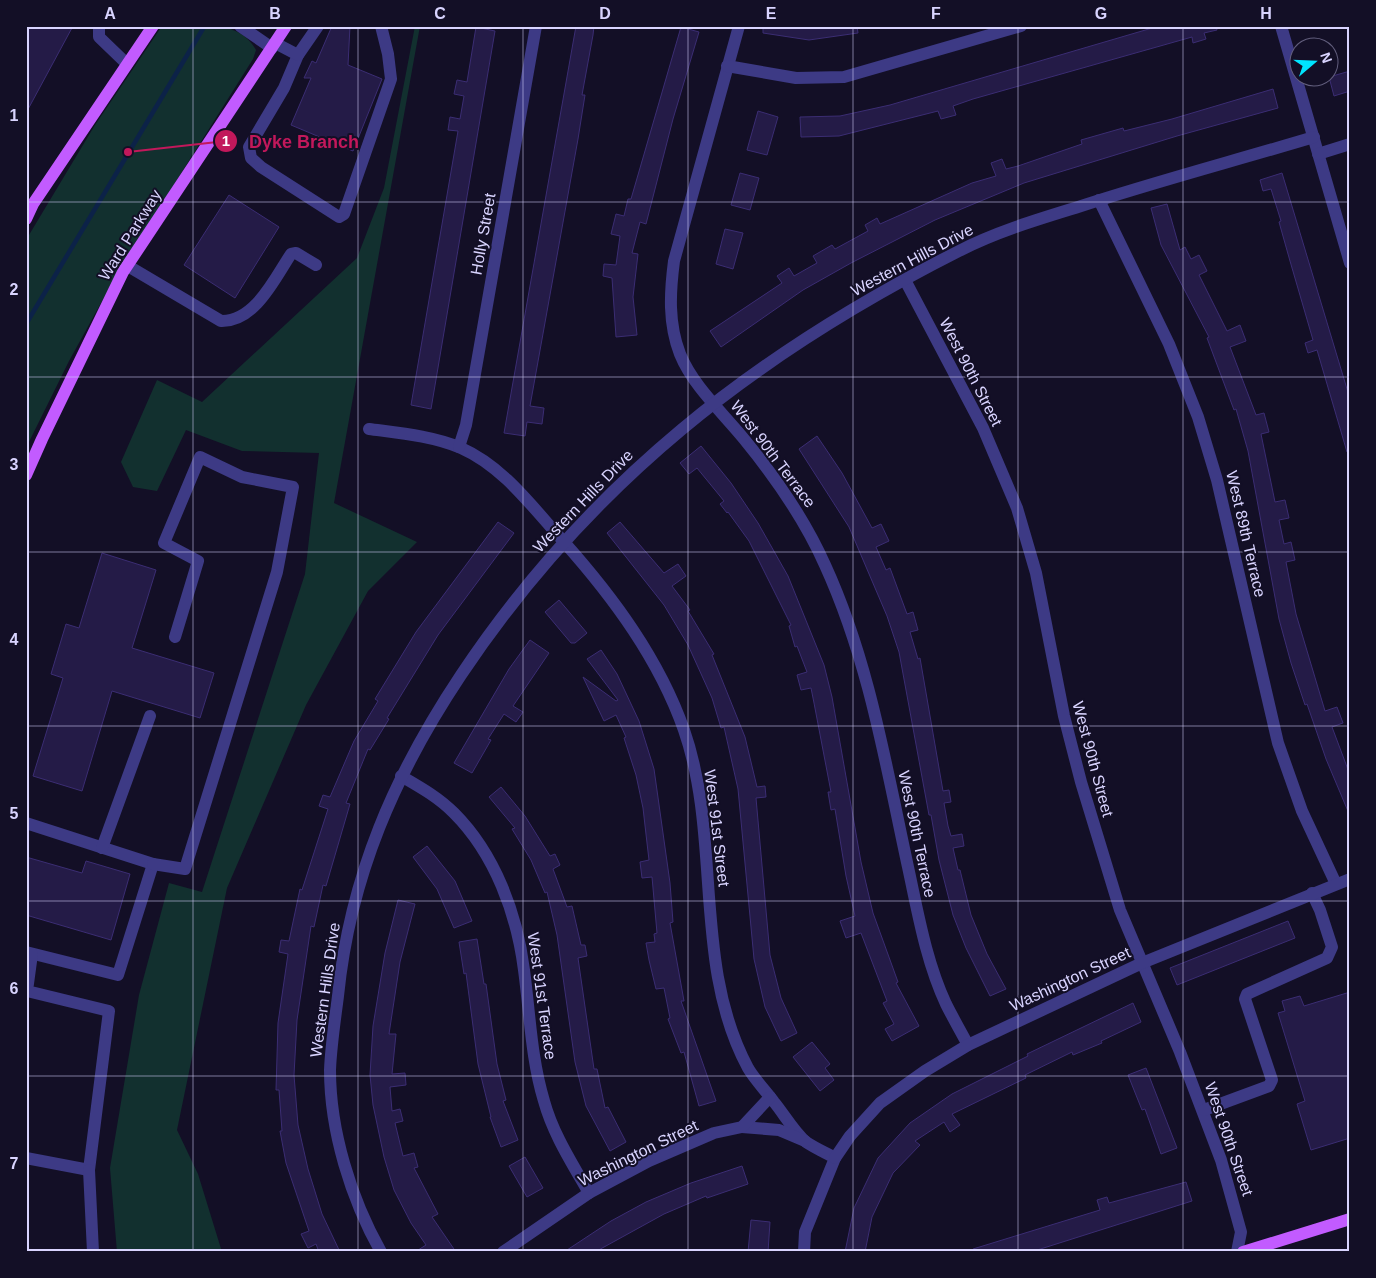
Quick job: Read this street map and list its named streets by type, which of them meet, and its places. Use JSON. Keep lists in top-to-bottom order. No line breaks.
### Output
{"streets":{"main road":["Ward Parkway"],"street":["Holly Street","Western Hills Drive","West 90th Street","West 90th Terrace","West 89th Terrace","West 91st Street","Washington Street","West 91st Terrace"]},"crossings":[["Holly Street","West 91st Street"],["Western Hills Drive","West 90th Street"],["Western Hills Drive","West 90th Terrace"],["Western Hills Drive","West 89th Terrace"],["Western Hills Drive","West 91st Street"],["Western Hills Drive","West 91st Terrace"],["West 90th Street","Washington Street"],["West 90th Terrace","Washington Street"],["West 89th Terrace","Washington Street"],["West 91st Street","Washington Street"],["Washington Street","West 91st Terrace"]],"places":["Dyke Branch"],"north":"right","grid":{"columns":["A","B","C","D","E","F","G","H"],"rows":["1","2","3","4","5","6","7"]}}
